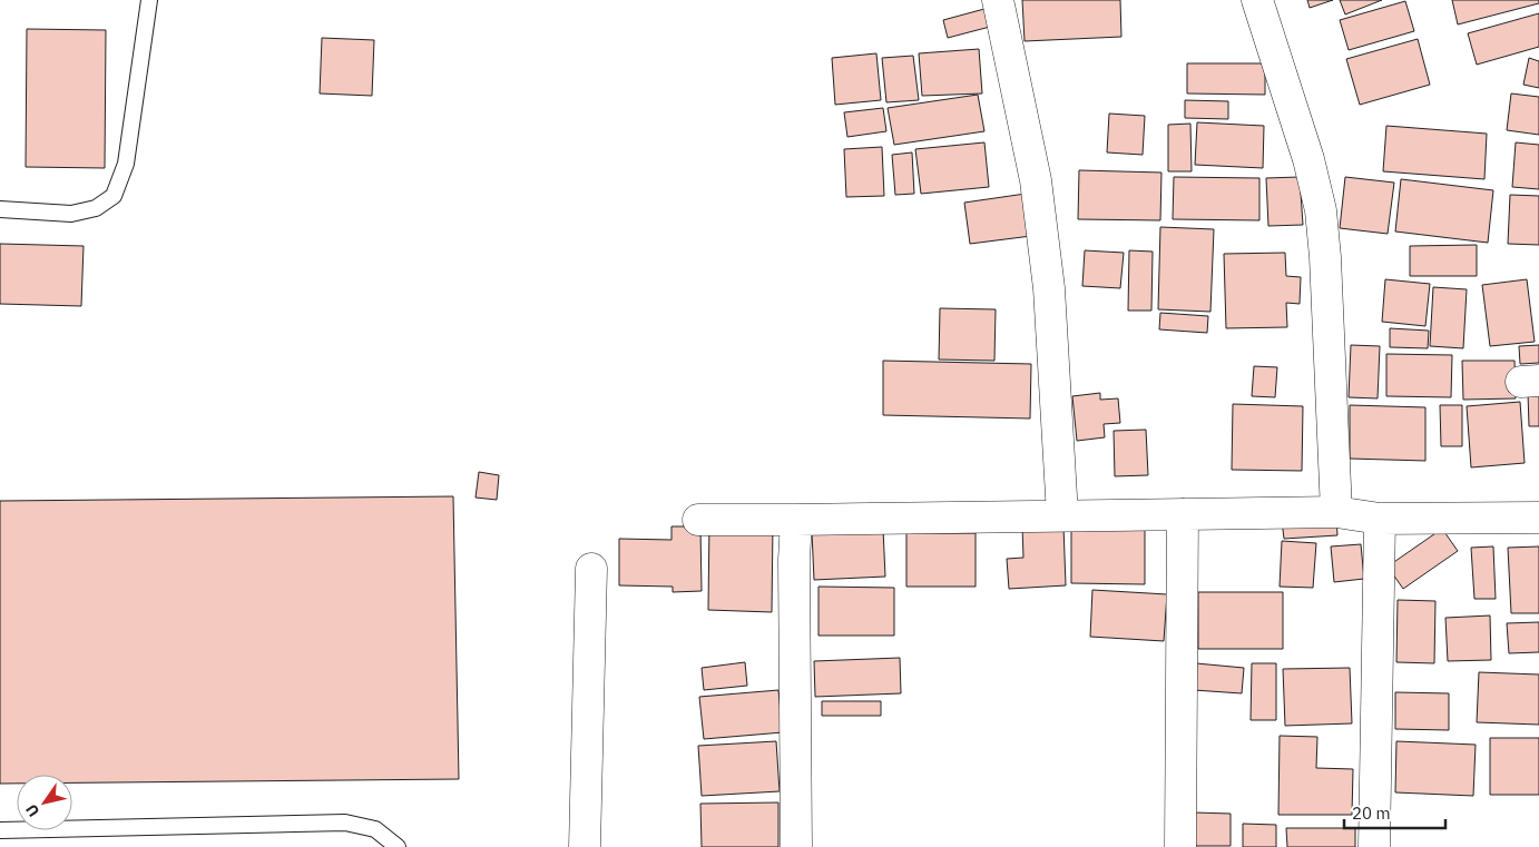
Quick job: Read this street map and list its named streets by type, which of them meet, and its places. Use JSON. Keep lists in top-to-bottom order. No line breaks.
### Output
{"scale_bar":"20 m","north":"bottom left"}
